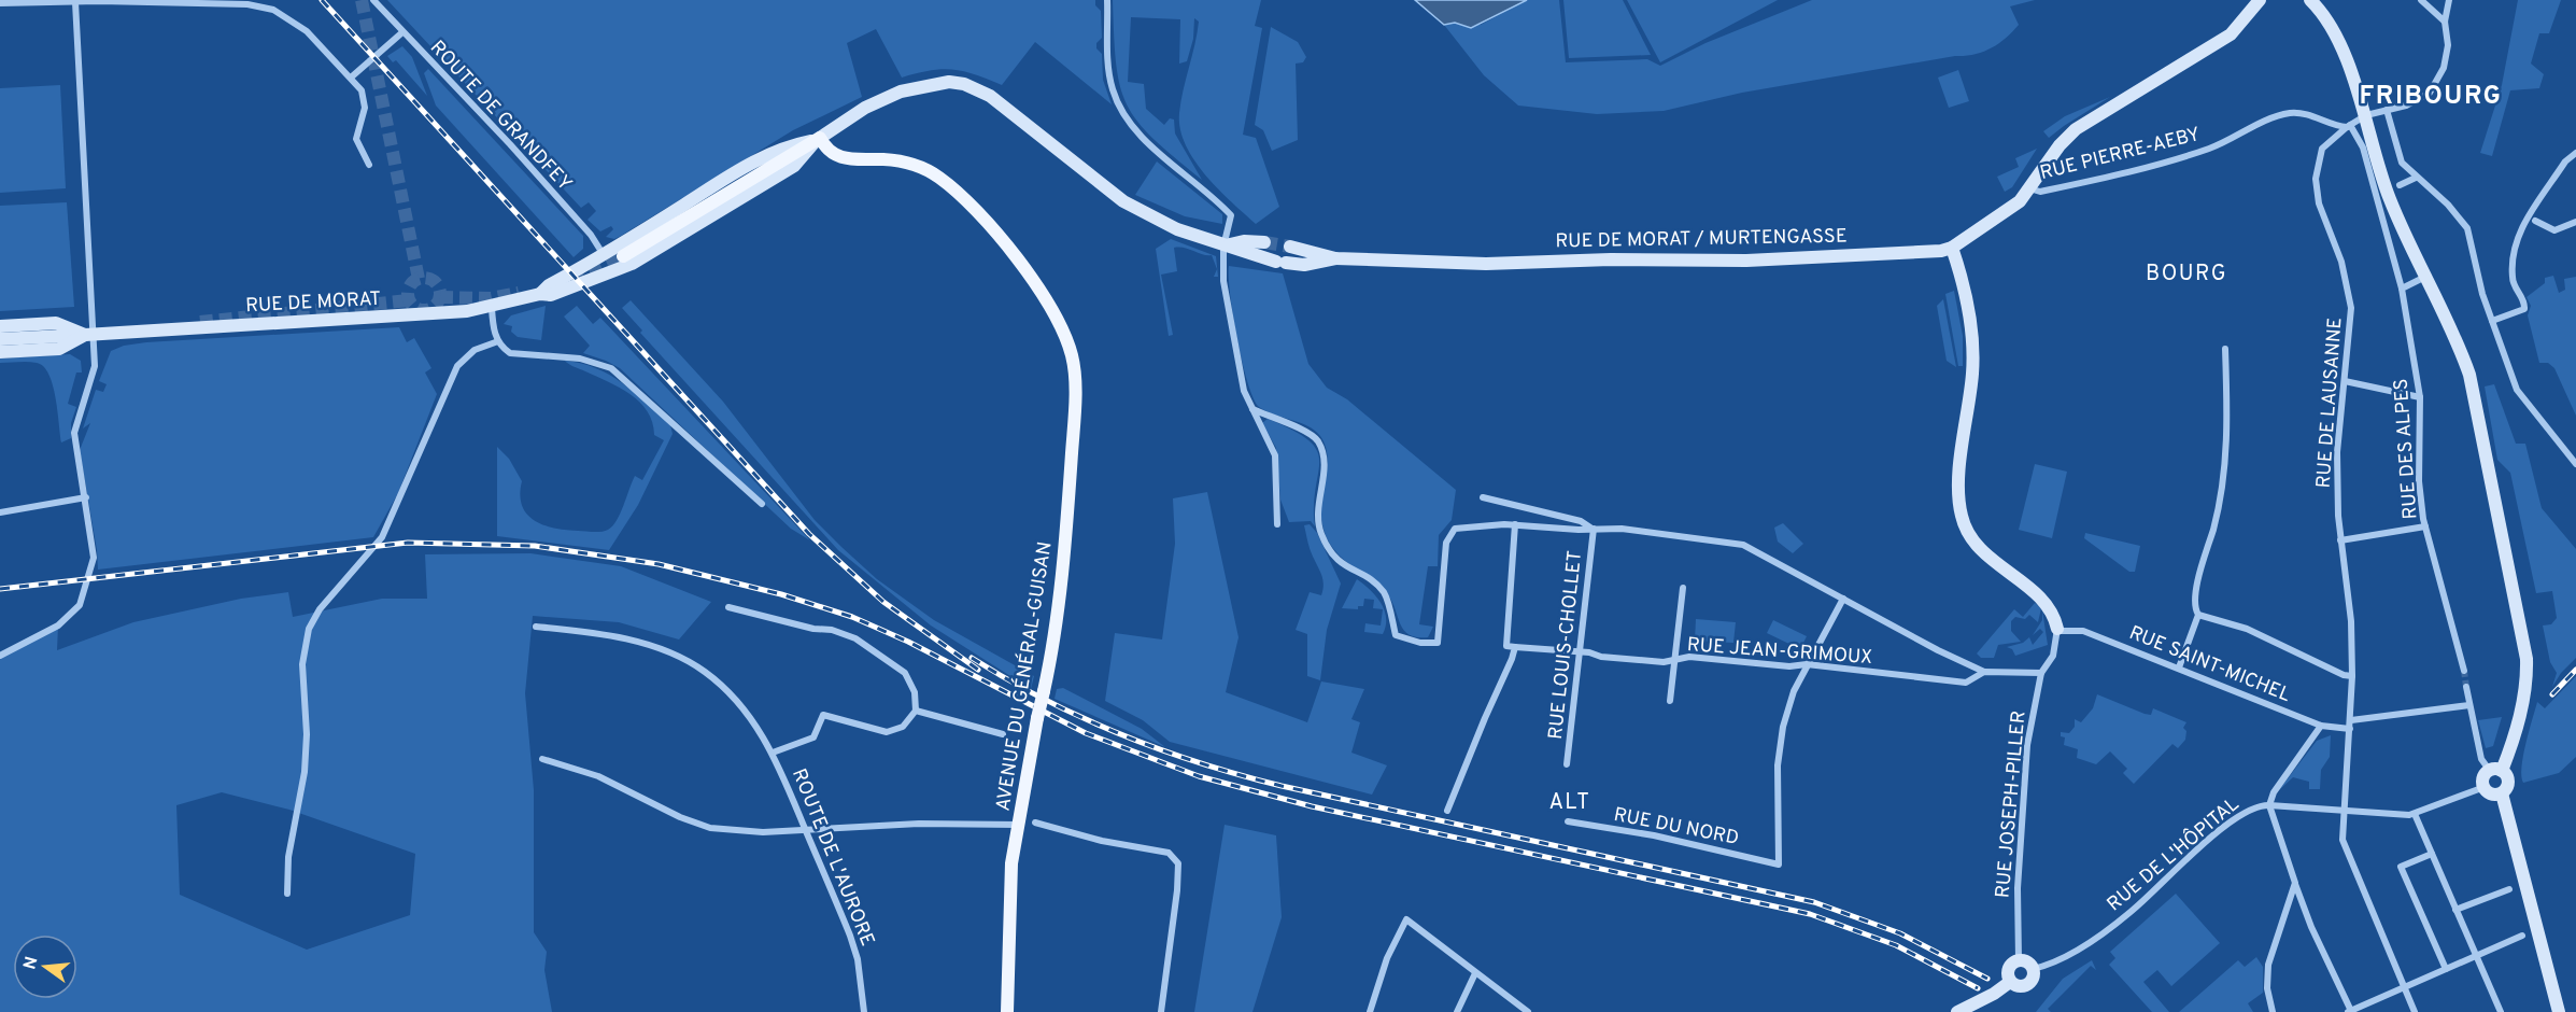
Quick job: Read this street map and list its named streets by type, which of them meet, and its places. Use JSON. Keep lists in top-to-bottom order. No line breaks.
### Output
{"streets":{"main road":["RUE DE MORAT / MURTENGASSE","RUE DE MORAT","AVENUE DU GÉNÉRAL-GUISAN"],"street":["ROUTE DE GRANDFEY","RUE PIERRE-AEBY","RUE DE LAUSANNE","RUE DES ALPES","RUE LOUIS-CHOLLET","RUE JEAN-GRIMOUX","RUE SAINT-MICHEL","RUE JOSEPH-PILLER","RUE DU NORD","RUE DE L'HÔPITAL","ROUTE DE L'AURORE"]},"crossings":[["ROUTE DE GRANDFEY","RUE DE MORAT"],["RUE PIERRE-AEBY","RUE DE LAUSANNE"],["RUE PIERRE-AEBY","RUE DES ALPES"],["RUE DE MORAT","AVENUE DU GÉNÉRAL-GUISAN"],["RUE DE LAUSANNE","RUE DES ALPES"],["RUE DE LAUSANNE","RUE SAINT-MICHEL"],["RUE DE LAUSANNE","RUE DE L'HÔPITAL"],["RUE LOUIS-CHOLLET","RUE JEAN-GRIMOUX"],["RUE JEAN-GRIMOUX","RUE JOSEPH-PILLER"],["RUE JEAN-GRIMOUX","RUE DU NORD"],["RUE SAINT-MICHEL","RUE JOSEPH-PILLER"],["RUE JOSEPH-PILLER","RUE DE L'HÔPITAL"]],"districts":["FRIBOURG","BOURG","ALT"],"north":"left"}
